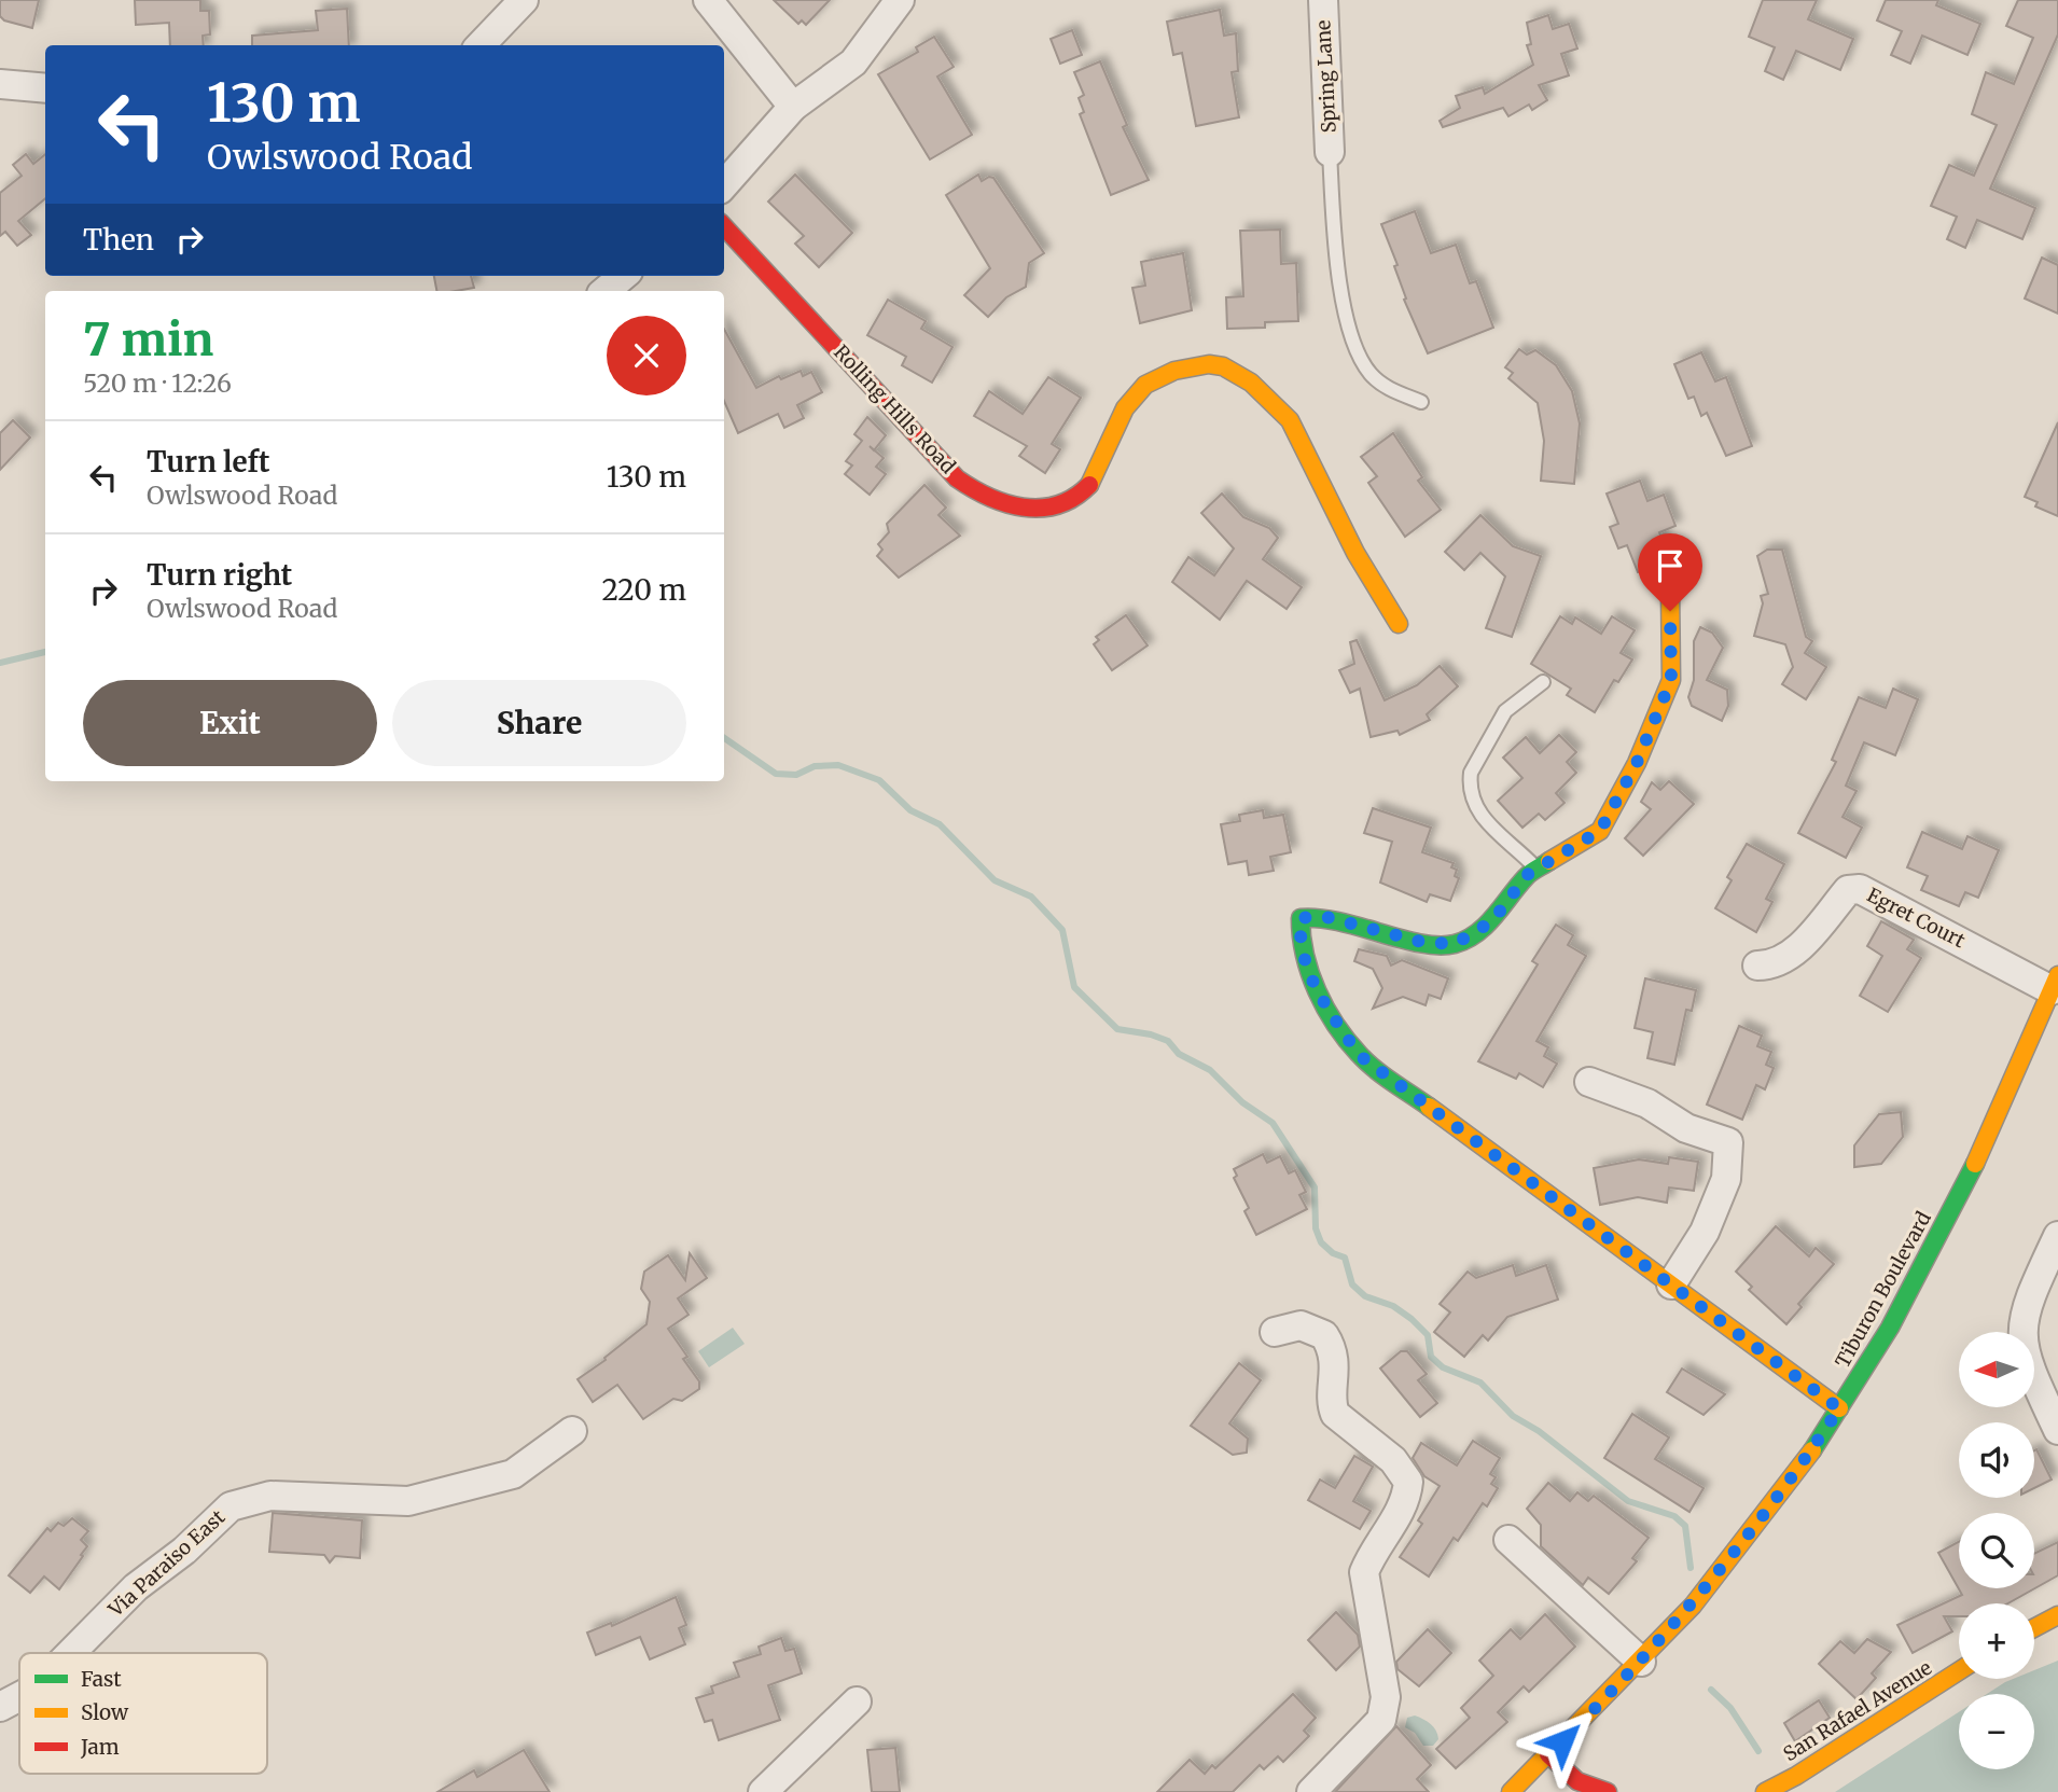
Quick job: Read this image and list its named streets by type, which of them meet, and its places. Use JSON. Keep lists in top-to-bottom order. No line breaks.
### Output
{"streets":{"street":["Spring Lane","Rolling Hills Road","Egret Court","Tiburon Boulevard","Via Paraiso East","San Rafael Avenue"]},"crossings":[["Egret Court","Tiburon Boulevard"]],"legend":["Fast","Slow","Jam"],"north":"left","page":{"turn":["130 m","Owlswood Road"],"then":"Then","heading":["7 min","520 m · 12:26"],"list":[{"name":"Turn left","note":"Owlswood Road","value":"130 m"},{"name":"Turn right","note":"Owlswood Road","value":"220 m"}],"buttons":["Exit","Share"],"map_buttons":["+","−"]}}
